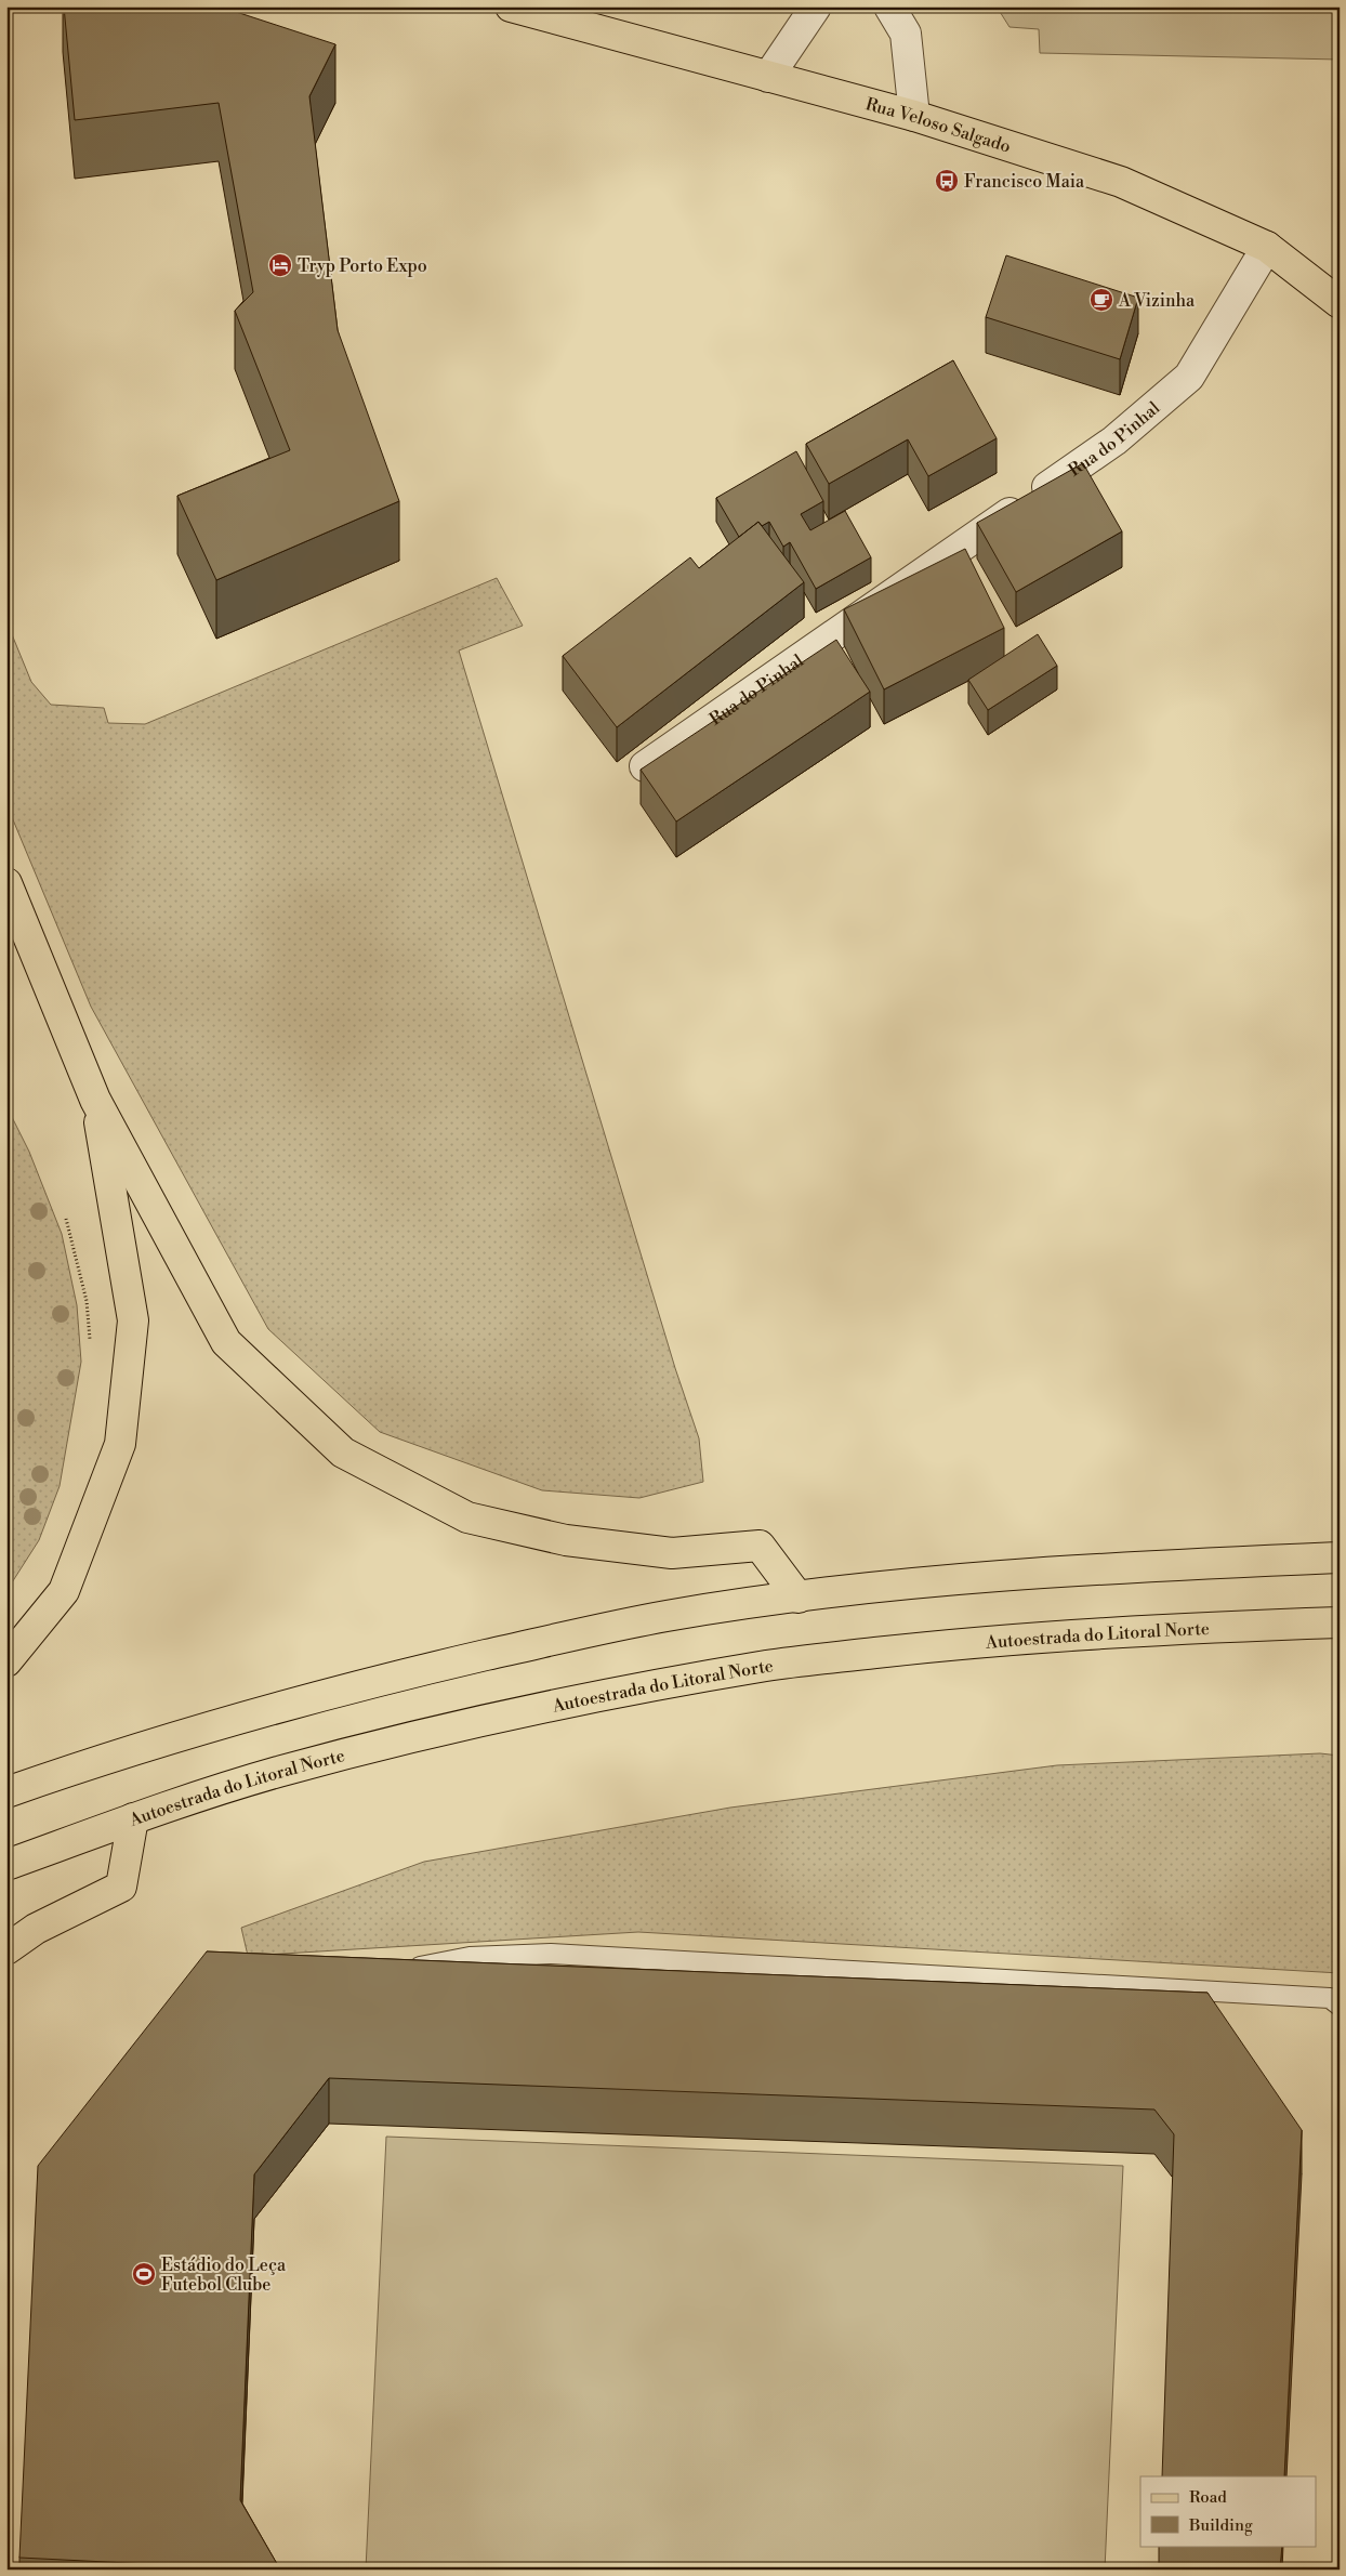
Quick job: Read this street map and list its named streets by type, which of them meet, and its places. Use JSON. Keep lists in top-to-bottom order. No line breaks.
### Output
{"streets":{"main road":["Rua Veloso Salgado","Autoestrada do Litoral Norte"],"street":["Rua do Pinhal"]},"crossings":[["Rua Veloso Salgado","Rua do Pinhal"]],"places":{"bus stop":["Francisco Maia"],"hotel":["Tryp Porto Expo"],"cafe":["A Vizinha"],"sports":["Estádio do Leça Futebol Clube"]},"legend":["Road","Building"]}
